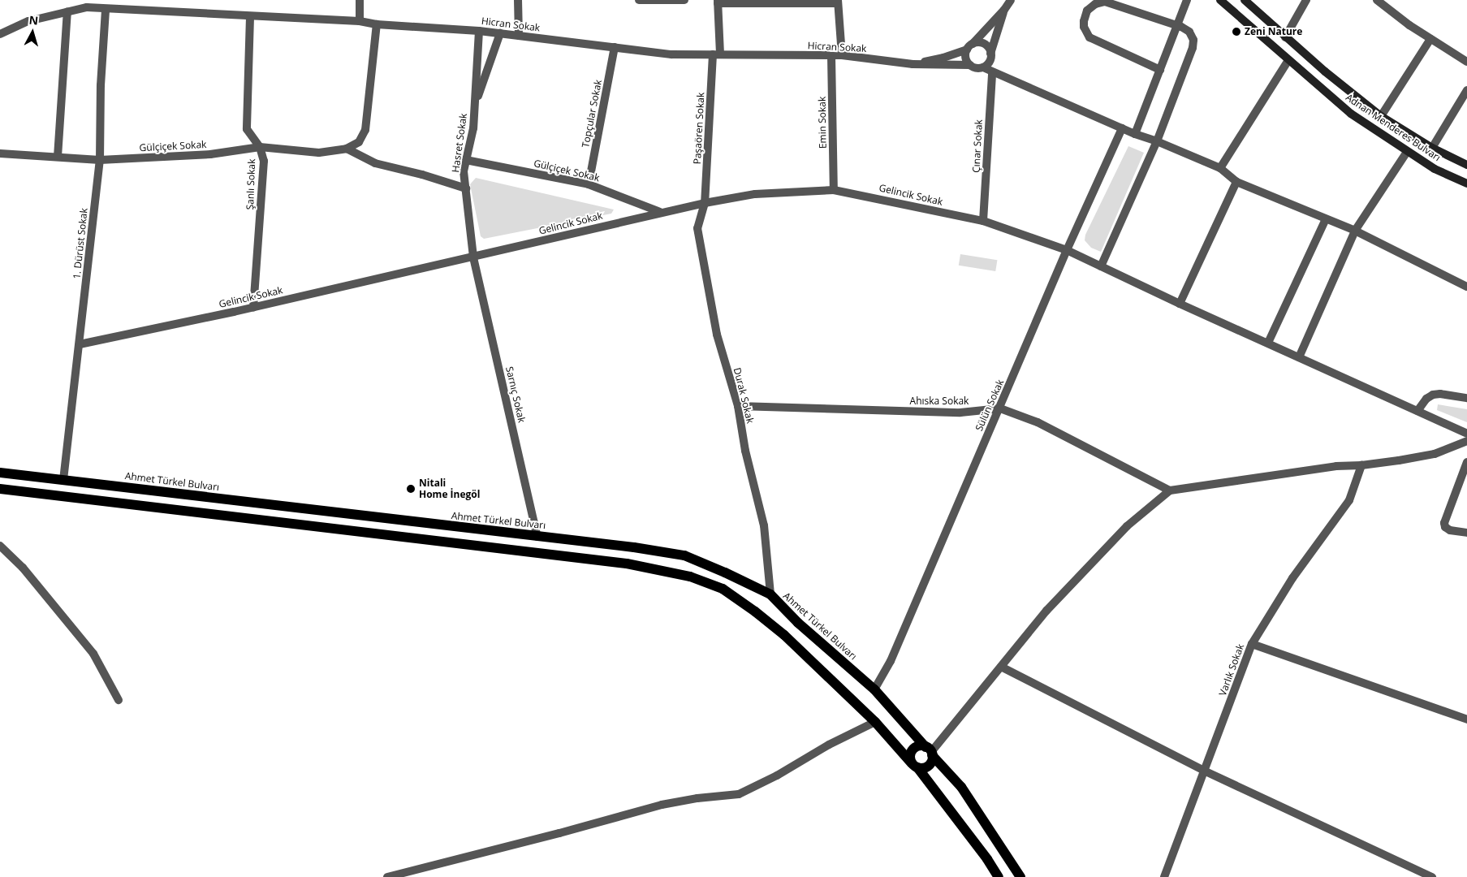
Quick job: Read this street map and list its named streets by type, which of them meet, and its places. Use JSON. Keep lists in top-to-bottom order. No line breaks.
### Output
{"streets":{"main road":["Adnan Menderes Bulvarı","Ahmet Türkel Bulvarı"],"street":["Hicran Sokak","Topçular Sokak","Emin Sokak","Paşaören Sokak","Hasret Sokak","Gülçiçek Sokak","Çınar Sokak","Şanlı Sokak","Gelincik Sokak","1. Dürüst Sokak","Sarnıç Sokak","Durak Sokak","Ahıska Sokak","Sülün Sokak","Varlık Sokak"]},"crossings":[["Hicran Sokak","Topçular Sokak"],["Hicran Sokak","Emin Sokak"],["Hicran Sokak","Paşaören Sokak"],["Hicran Sokak","Hasret Sokak"],["Hicran Sokak","Şanlı Sokak"],["Hicran Sokak","1. Dürüst Sokak"],["Topçular Sokak","Gülçiçek Sokak"],["Emin Sokak","Gelincik Sokak"],["Paşaören Sokak","Gelincik Sokak"],["Paşaören Sokak","Durak Sokak"],["Hasret Sokak","Gülçiçek Sokak"],["Hasret Sokak","Gelincik Sokak"],["Hasret Sokak","Sarnıç Sokak"],["Gülçiçek Sokak","Şanlı Sokak"],["Gülçiçek Sokak","Gelincik Sokak"],["Gülçiçek Sokak","1. Dürüst Sokak"],["Çınar Sokak","Gelincik Sokak"],["Şanlı Sokak","Gelincik Sokak"],["Gelincik Sokak","1. Dürüst Sokak"],["Gelincik Sokak","Sarnıç Sokak"],["Gelincik Sokak","Durak Sokak"],["Gelincik Sokak","Sülün Sokak"],["1. Dürüst Sokak","Ahmet Türkel Bulvarı"],["Sarnıç Sokak","Ahmet Türkel Bulvarı"],["Durak Sokak","Ahıska Sokak"],["Durak Sokak","Ahmet Türkel Bulvarı"],["Ahıska Sokak","Sülün Sokak"],["Sülün Sokak","Ahmet Türkel Bulvarı"]],"places":["Zeni Nature","Nitali Home İnegöl"],"north":"top"}
